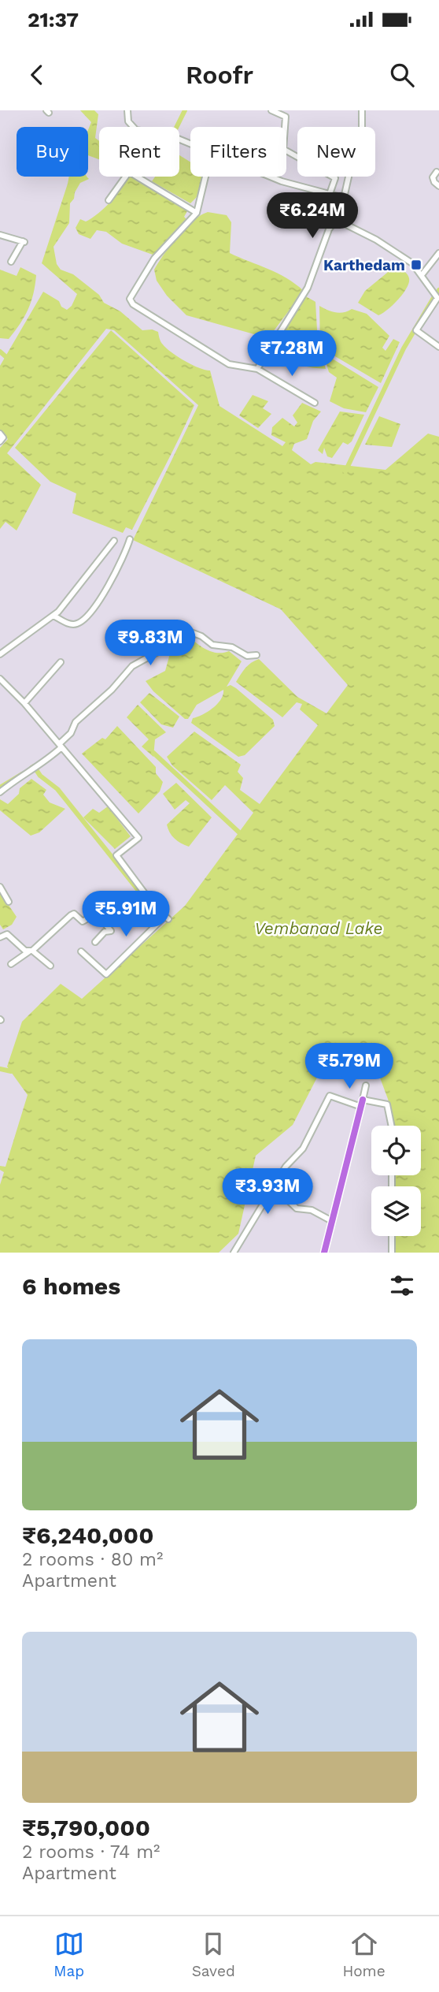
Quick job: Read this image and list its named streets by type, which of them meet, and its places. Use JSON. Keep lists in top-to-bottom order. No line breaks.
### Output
{"water":["Vembanad Lake"],"places":{"transit":["Karthedam"]},"page":{"status":"21:37","header":"Roofr","chip":["Buy","Rent","Filters","New"],"price":["₹6.24M","₹7.28M","₹9.83M","₹5.91M","₹5.79M","₹3.93M"],"heading":"6 homes","list":[{"name":"₹6,240,000","note":"2 rooms · 80 m² · Apartment"},{"name":"₹5,790,000","note":"2 rooms · 74 m² · Apartment"}],"tabs":["Map","Saved","Home"]}}
